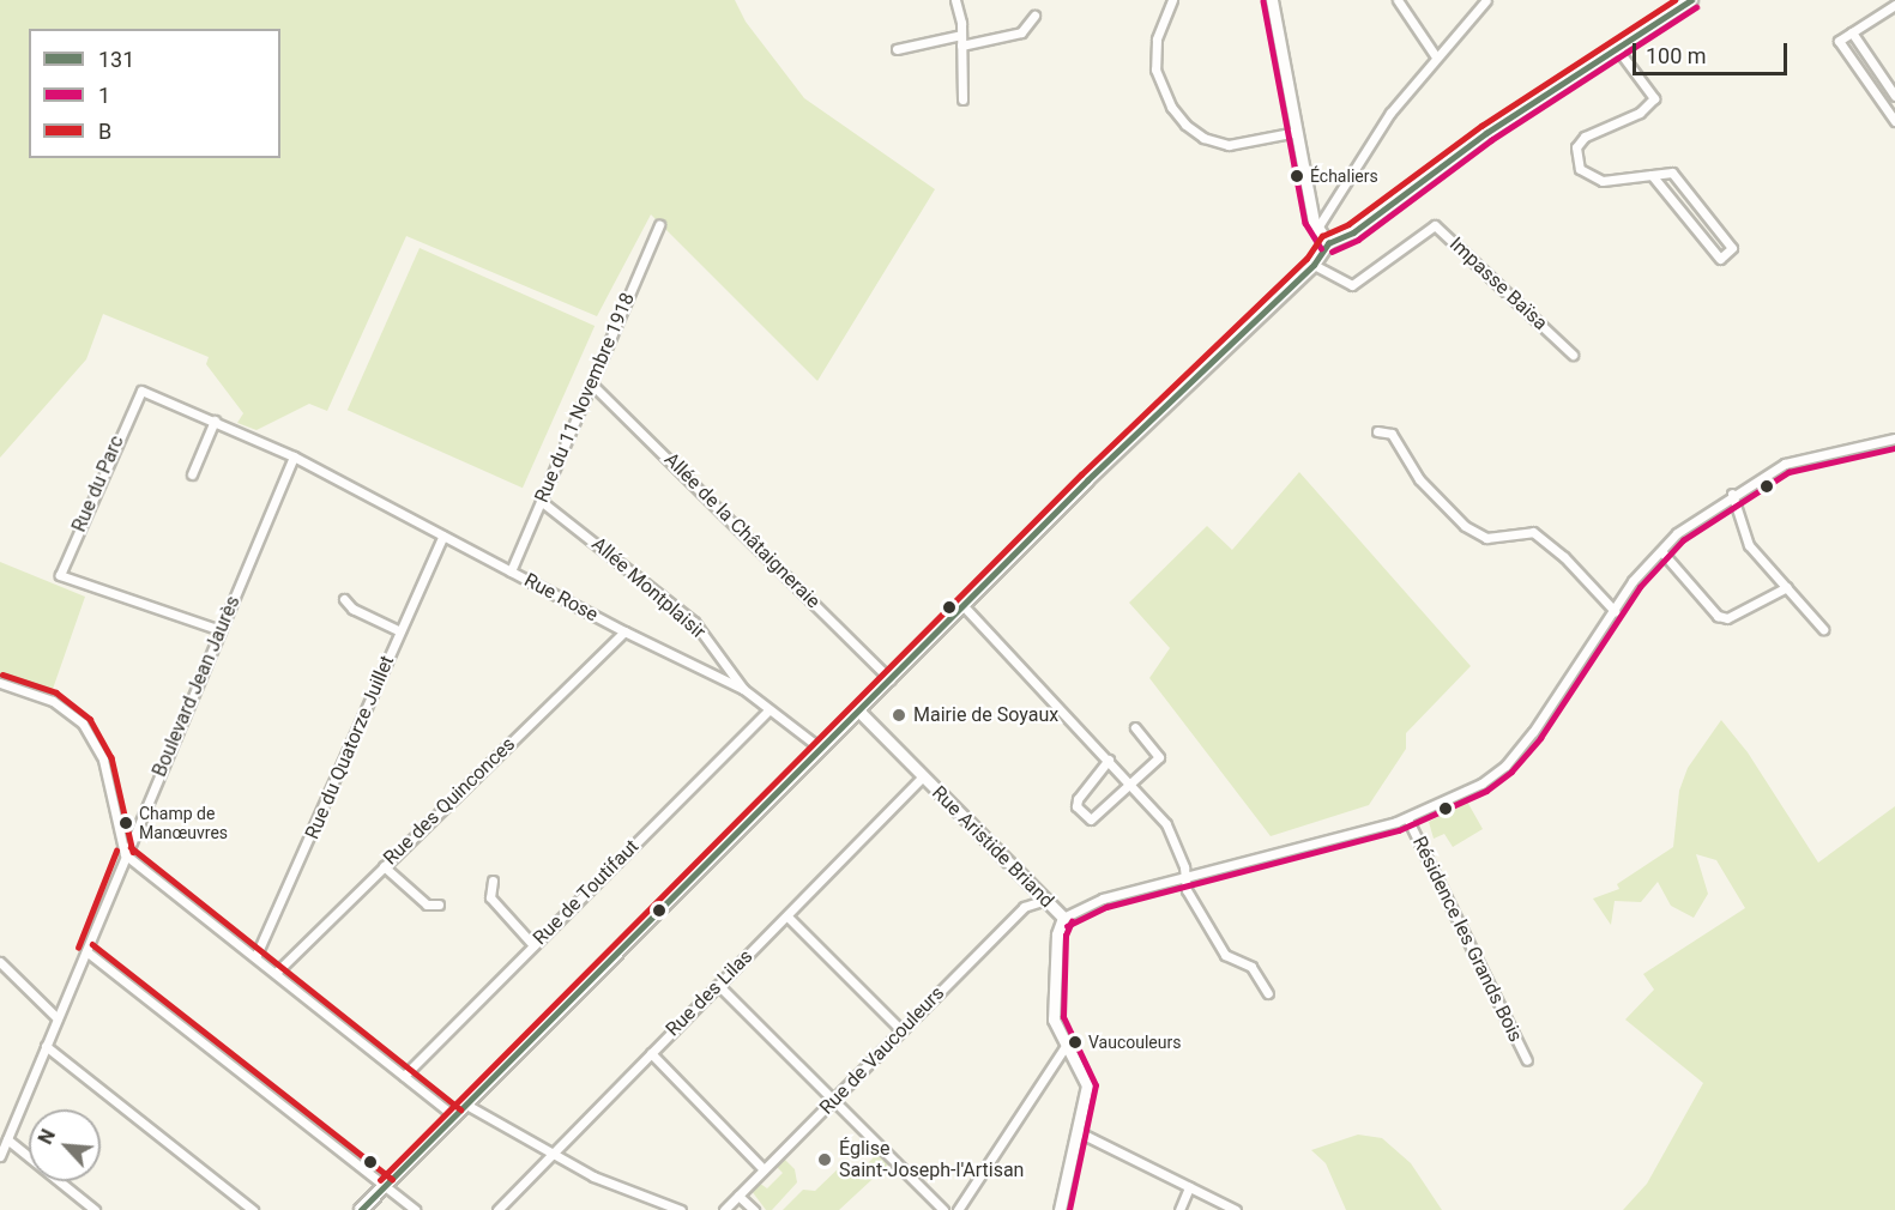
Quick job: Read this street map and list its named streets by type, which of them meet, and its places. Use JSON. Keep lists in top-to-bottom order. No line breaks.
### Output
{"streets":{"street":["Impasse Baïsa","Rue du 11 Novembre 1918","Rue du Parc","Allée de la Châtaigneraie","Allée Montplaisir","Rue Rose","Boulevard Jean Jaurès","Rue du Quatorze Juillet","Rue des Quinconces","Rue Aristide Briand","Rue de Toutifaut","Résidence les Grands Bois","Rue des Lilas","Rue de Vaucouleurs"]},"crossings":[["Rue du 11 Novembre 1918","Allée de la Châtaigneraie"],["Rue du 11 Novembre 1918","Allée Montplaisir"],["Rue du 11 Novembre 1918","Rue Rose"],["Rue du Parc","Rue Rose"],["Rue du Parc","Boulevard Jean Jaurès"],["Allée Montplaisir","Rue Rose"],["Rue Rose","Boulevard Jean Jaurès"],["Rue Rose","Rue du Quatorze Juillet"],["Rue Rose","Rue des Quinconces"],["Rue Rose","Rue de Toutifaut"],["Rue Aristide Briand","Rue des Lilas"],["Rue Aristide Briand","Rue de Vaucouleurs"]],"places":["Échaliers","Mairie de Soyaux","Champ de Manœuvres","Vaucouleurs","Église Saint-Joseph-l'Artisan"],"lines":["transit line 131","transit line B","transit line 1"],"legend":["131","1","B"],"scale_bar":"100 m","north":"top left"}
